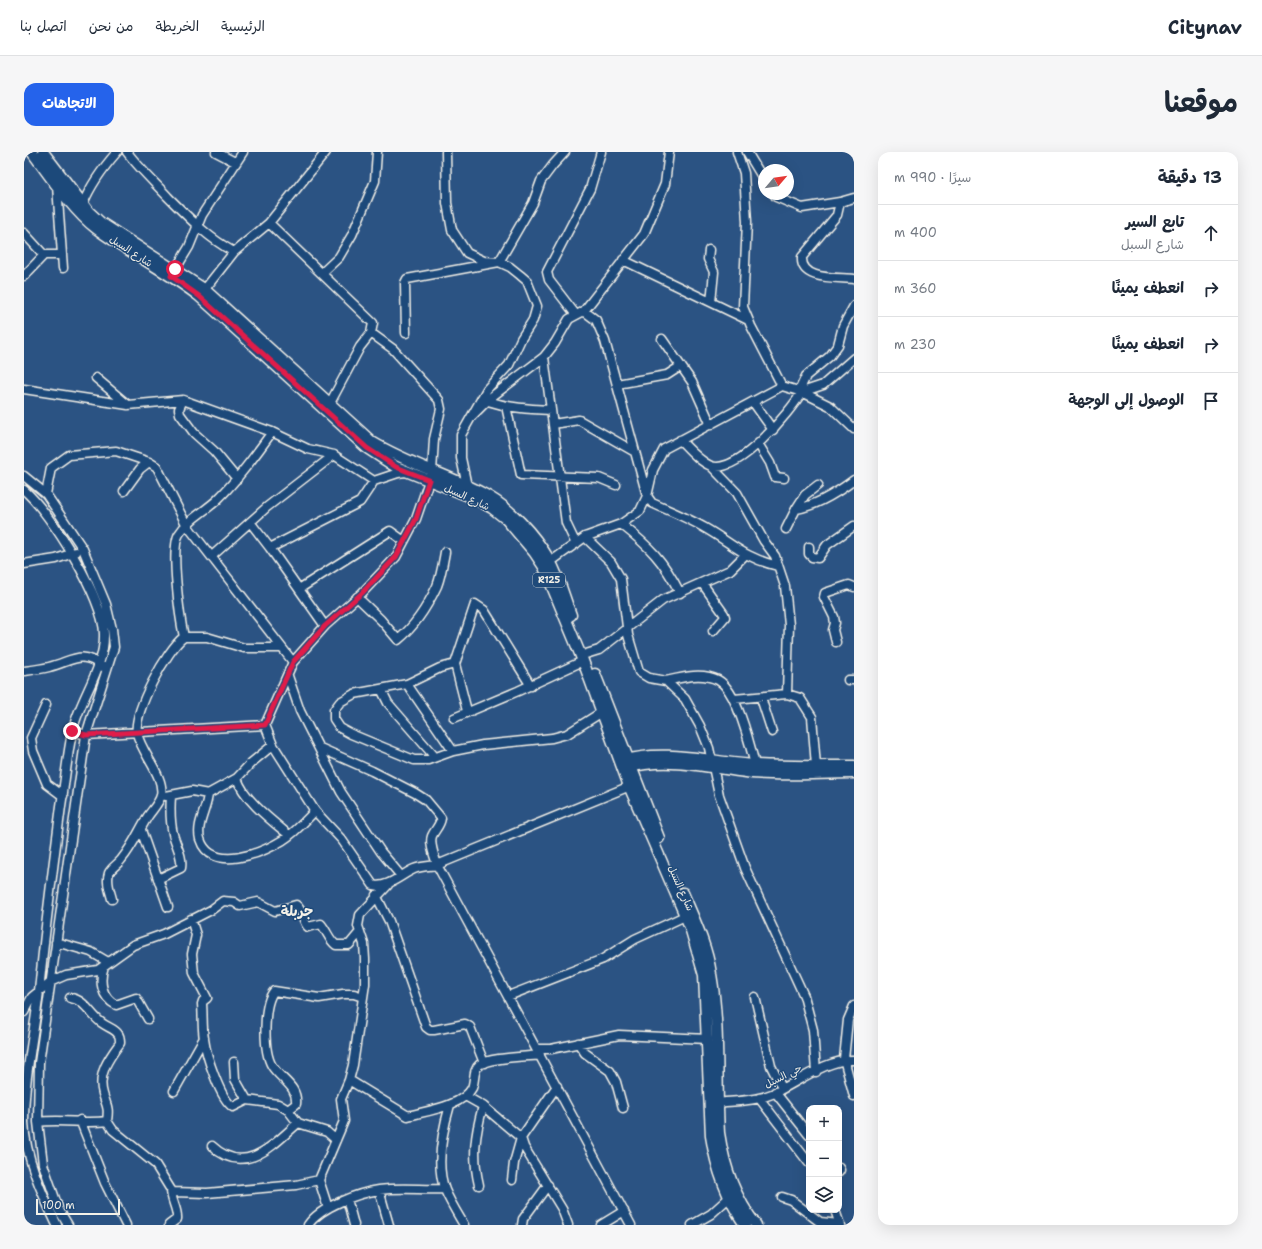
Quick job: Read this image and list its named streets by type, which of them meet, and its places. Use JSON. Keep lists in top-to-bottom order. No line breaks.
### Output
{"streets":{"main road":["شارع السبل","R125"],"street":["حي السبل"]},"crossings":[["شارع السبل","حي السبل"]],"districts":["جربلة"],"scale_bar":"100 m","north":"top right","page":{"header":"Citynav","nav":["الرئيسية","الخريطة","من نحن","اتصل بنا"],"title":"موقعنا","buttons":"الاتجاهات","heading":["13 دقيقة","سيرًا · 990 m"],"list":[["تابع السير","شارع السبل","400 m"],["انعطف يمينًا","360 m"],["انعطف يمينًا","230 m"],"الوصول إلى الوجهة"],"map_buttons":["+","−"],"scale":"100 m"}}
